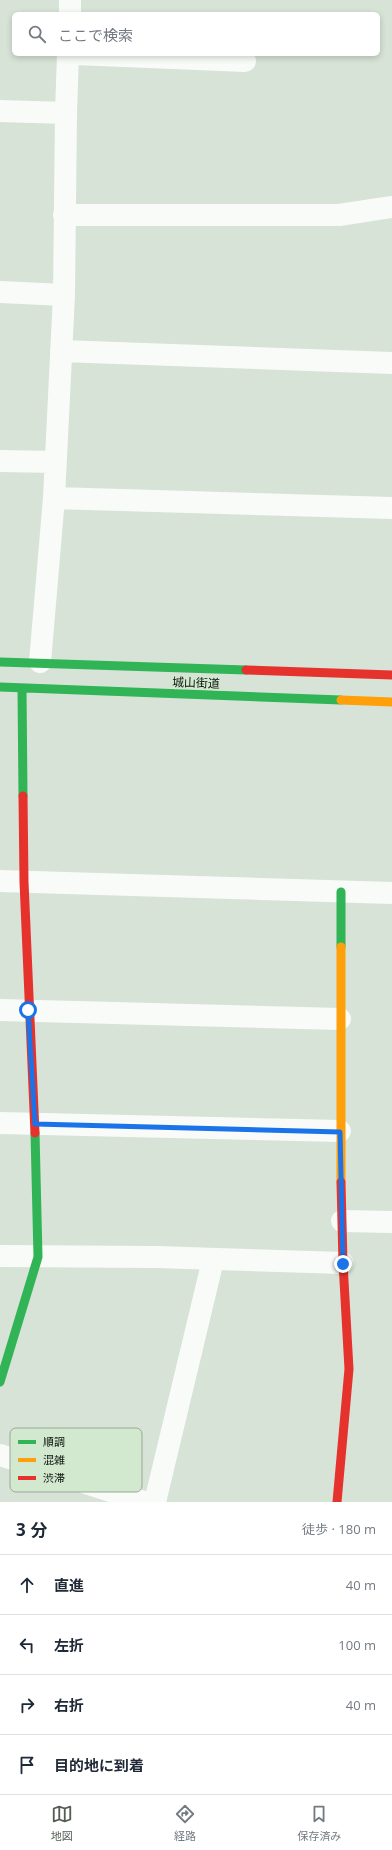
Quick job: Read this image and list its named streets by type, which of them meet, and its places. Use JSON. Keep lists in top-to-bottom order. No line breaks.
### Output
{"streets":{"street":["城山街道"]},"legend":["順調","混雑","渋滞"],"page":{"search":"ここで検索","heading":["3 分","徒歩 · 180 m"],"list":[["直進","40 m"],["左折","100 m"],["右折","40 m"],"目的地に到着"],"nav":["地図","経路","保存済み"]}}
